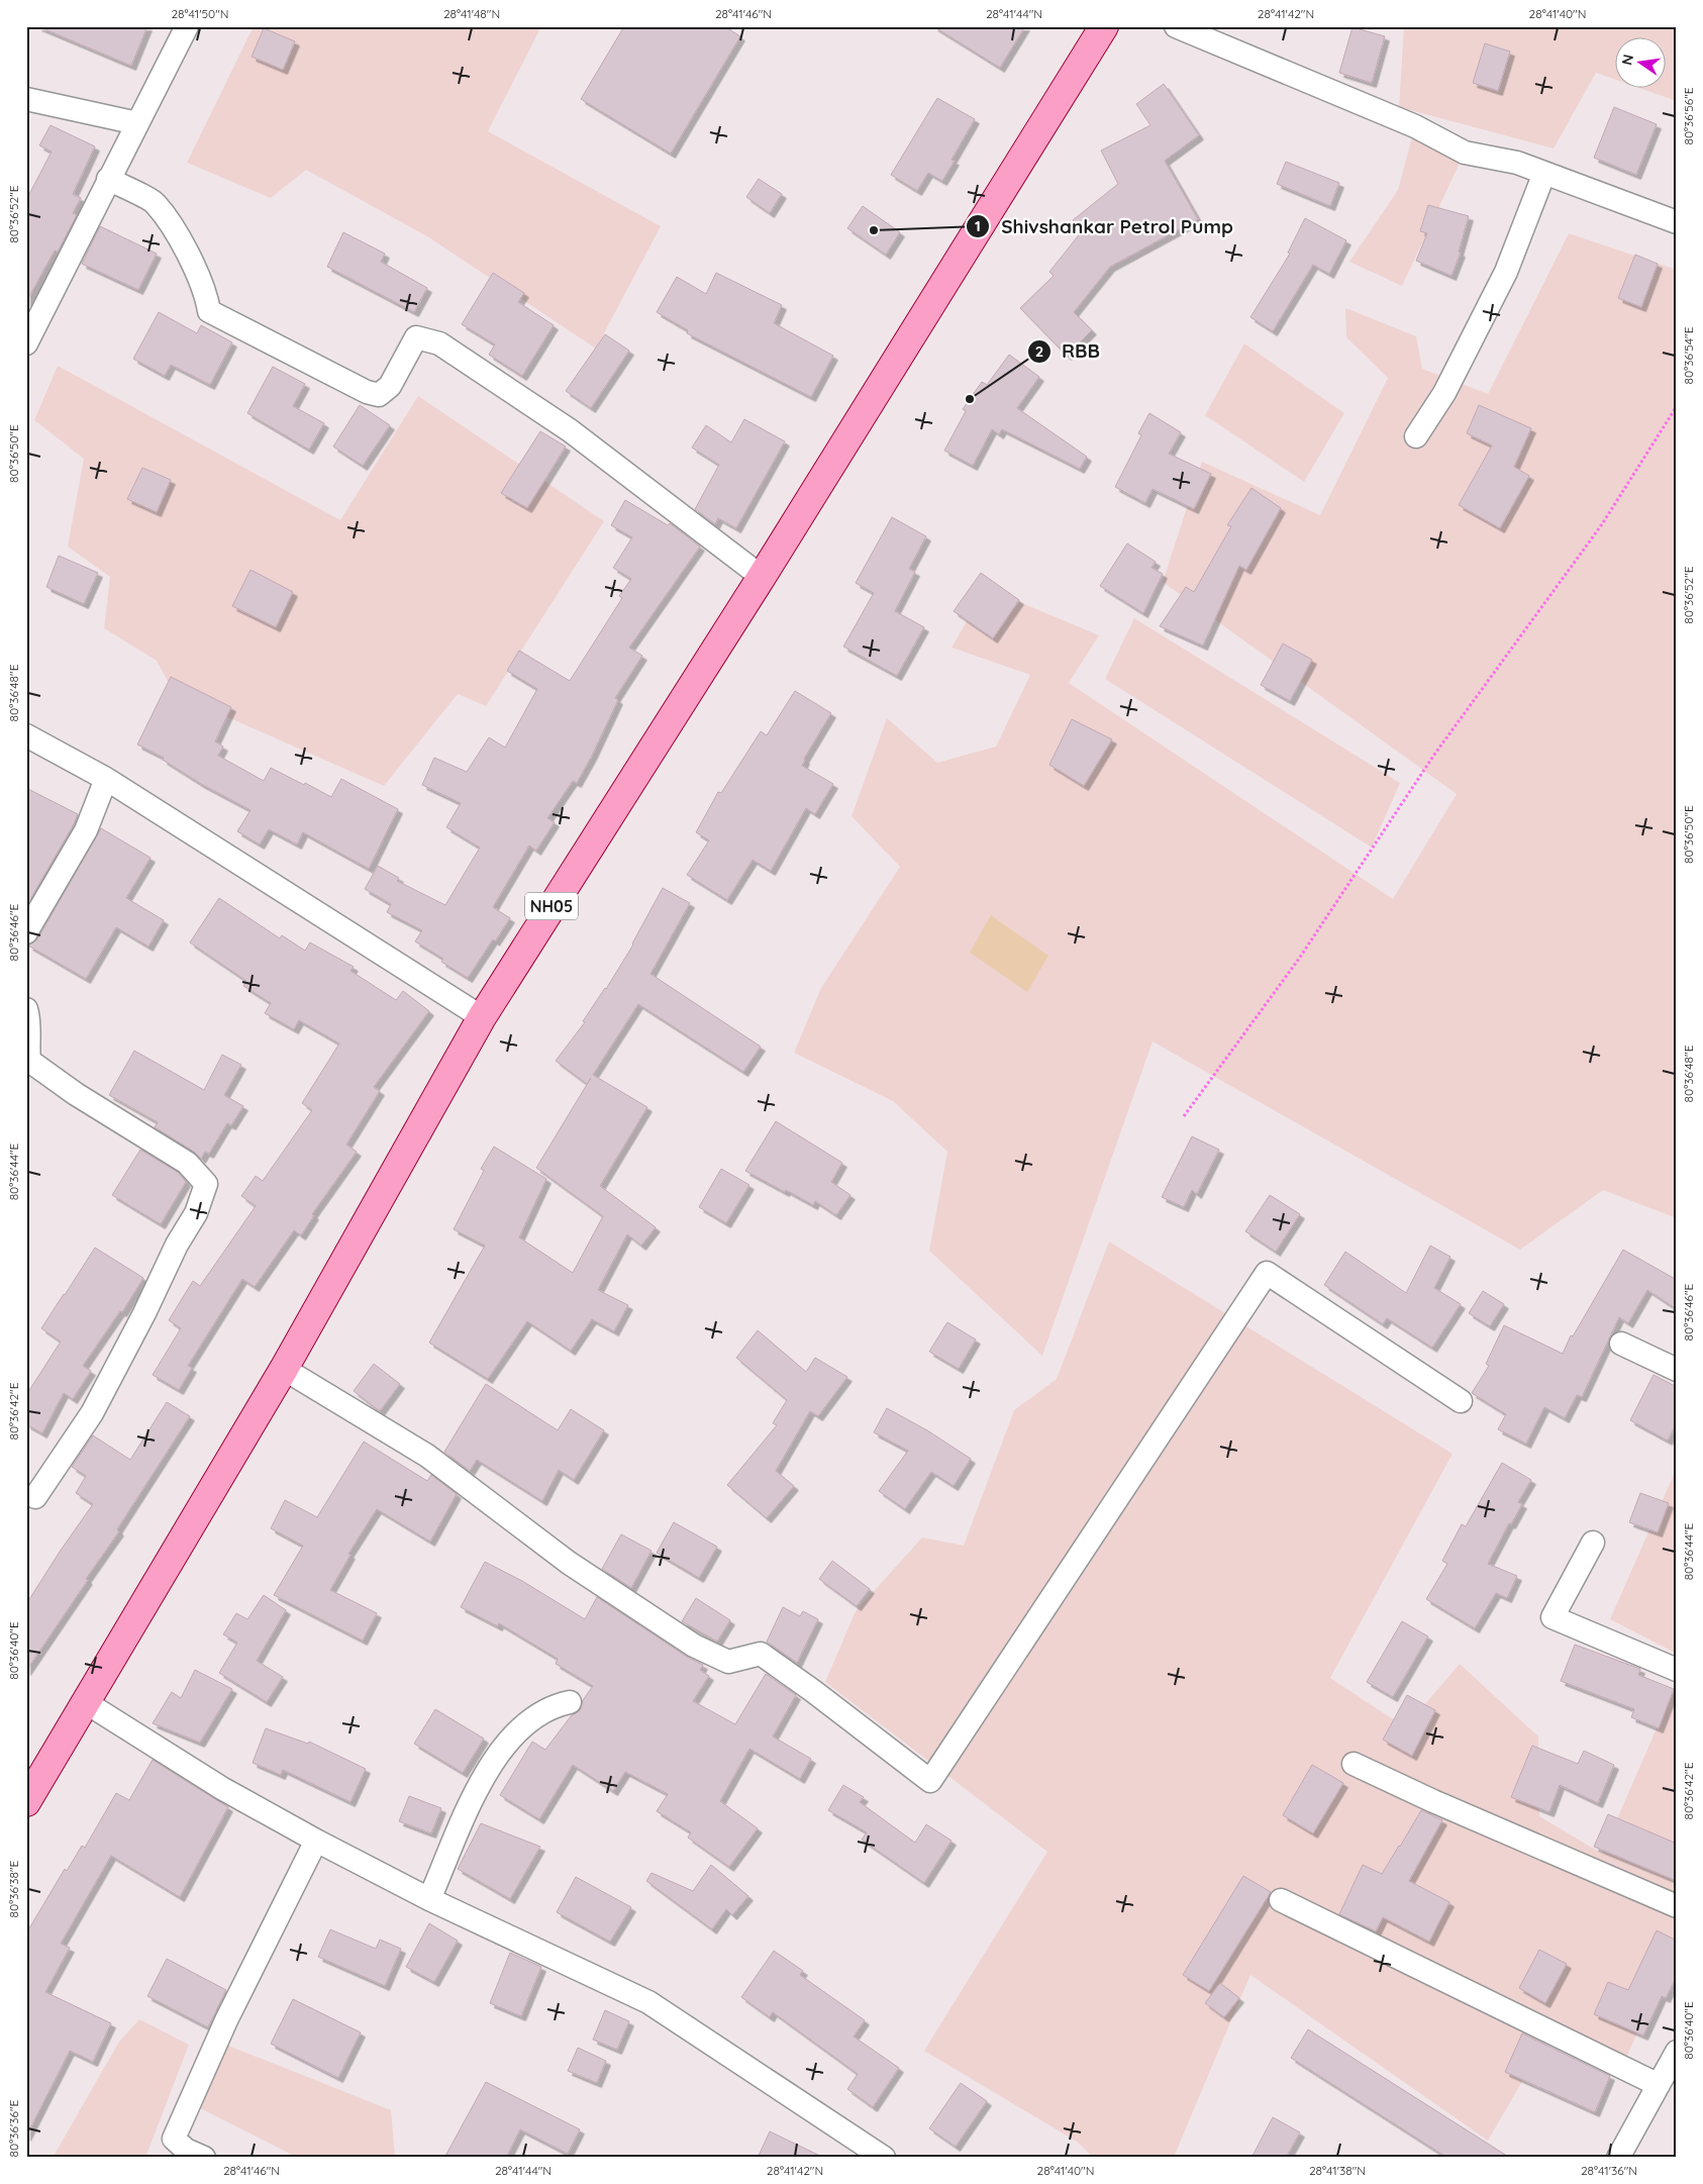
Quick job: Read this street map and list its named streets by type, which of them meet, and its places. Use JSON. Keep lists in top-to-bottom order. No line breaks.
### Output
{"streets":{"main road":["NH05"]},"places":["Shivshankar Petrol Pump","RBB"],"north":"left","coordinates":["28°41'50\"N","28°41'48\"N","28°41'46\"N","28°41'44\"N","28°41'42\"N","28°41'40\"N","80°36'56\"E","80°36'52\"E","80°36'54\"E","80°36'50\"E","80°36'48\"E","80°36'46\"E","80°36'44\"E","80°36'42\"E","80°36'40\"E","80°36'38\"E","80°36'36\"E","28°41'38\"N","28°41'36\"N"]}
